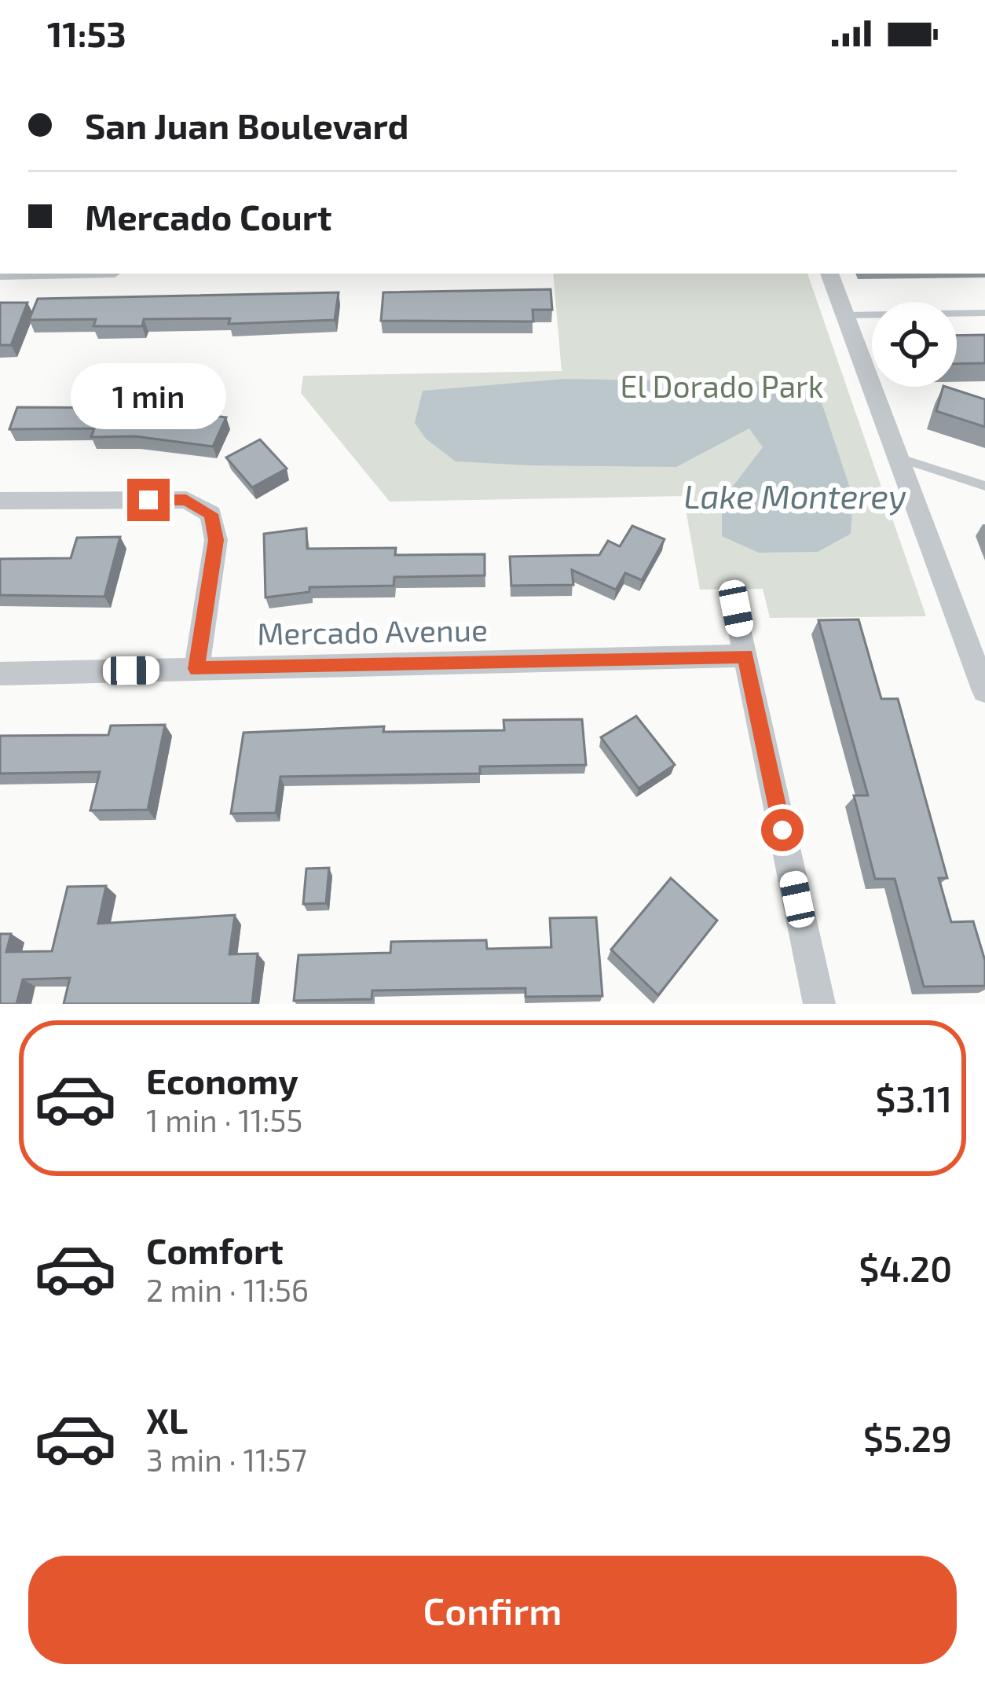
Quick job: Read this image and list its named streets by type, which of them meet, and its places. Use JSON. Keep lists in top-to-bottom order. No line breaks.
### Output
{"streets":{"street":["Mercado Avenue"]},"water":["Lake Monterey"],"parks":["El Dorado Park"],"page":{"status":"11:53","banner":["San Juan Boulevard","Mercado Court"],"bubble":"1 min","list":[{"name":"Economy","note":"1 min · 11:55","value":"$3.11"},{"name":"Comfort","note":"2 min · 11:56","value":"$4.20"},{"name":"XL","note":"3 min · 11:57","value":"$5.29"}],"buttons":"Confirm"}}
